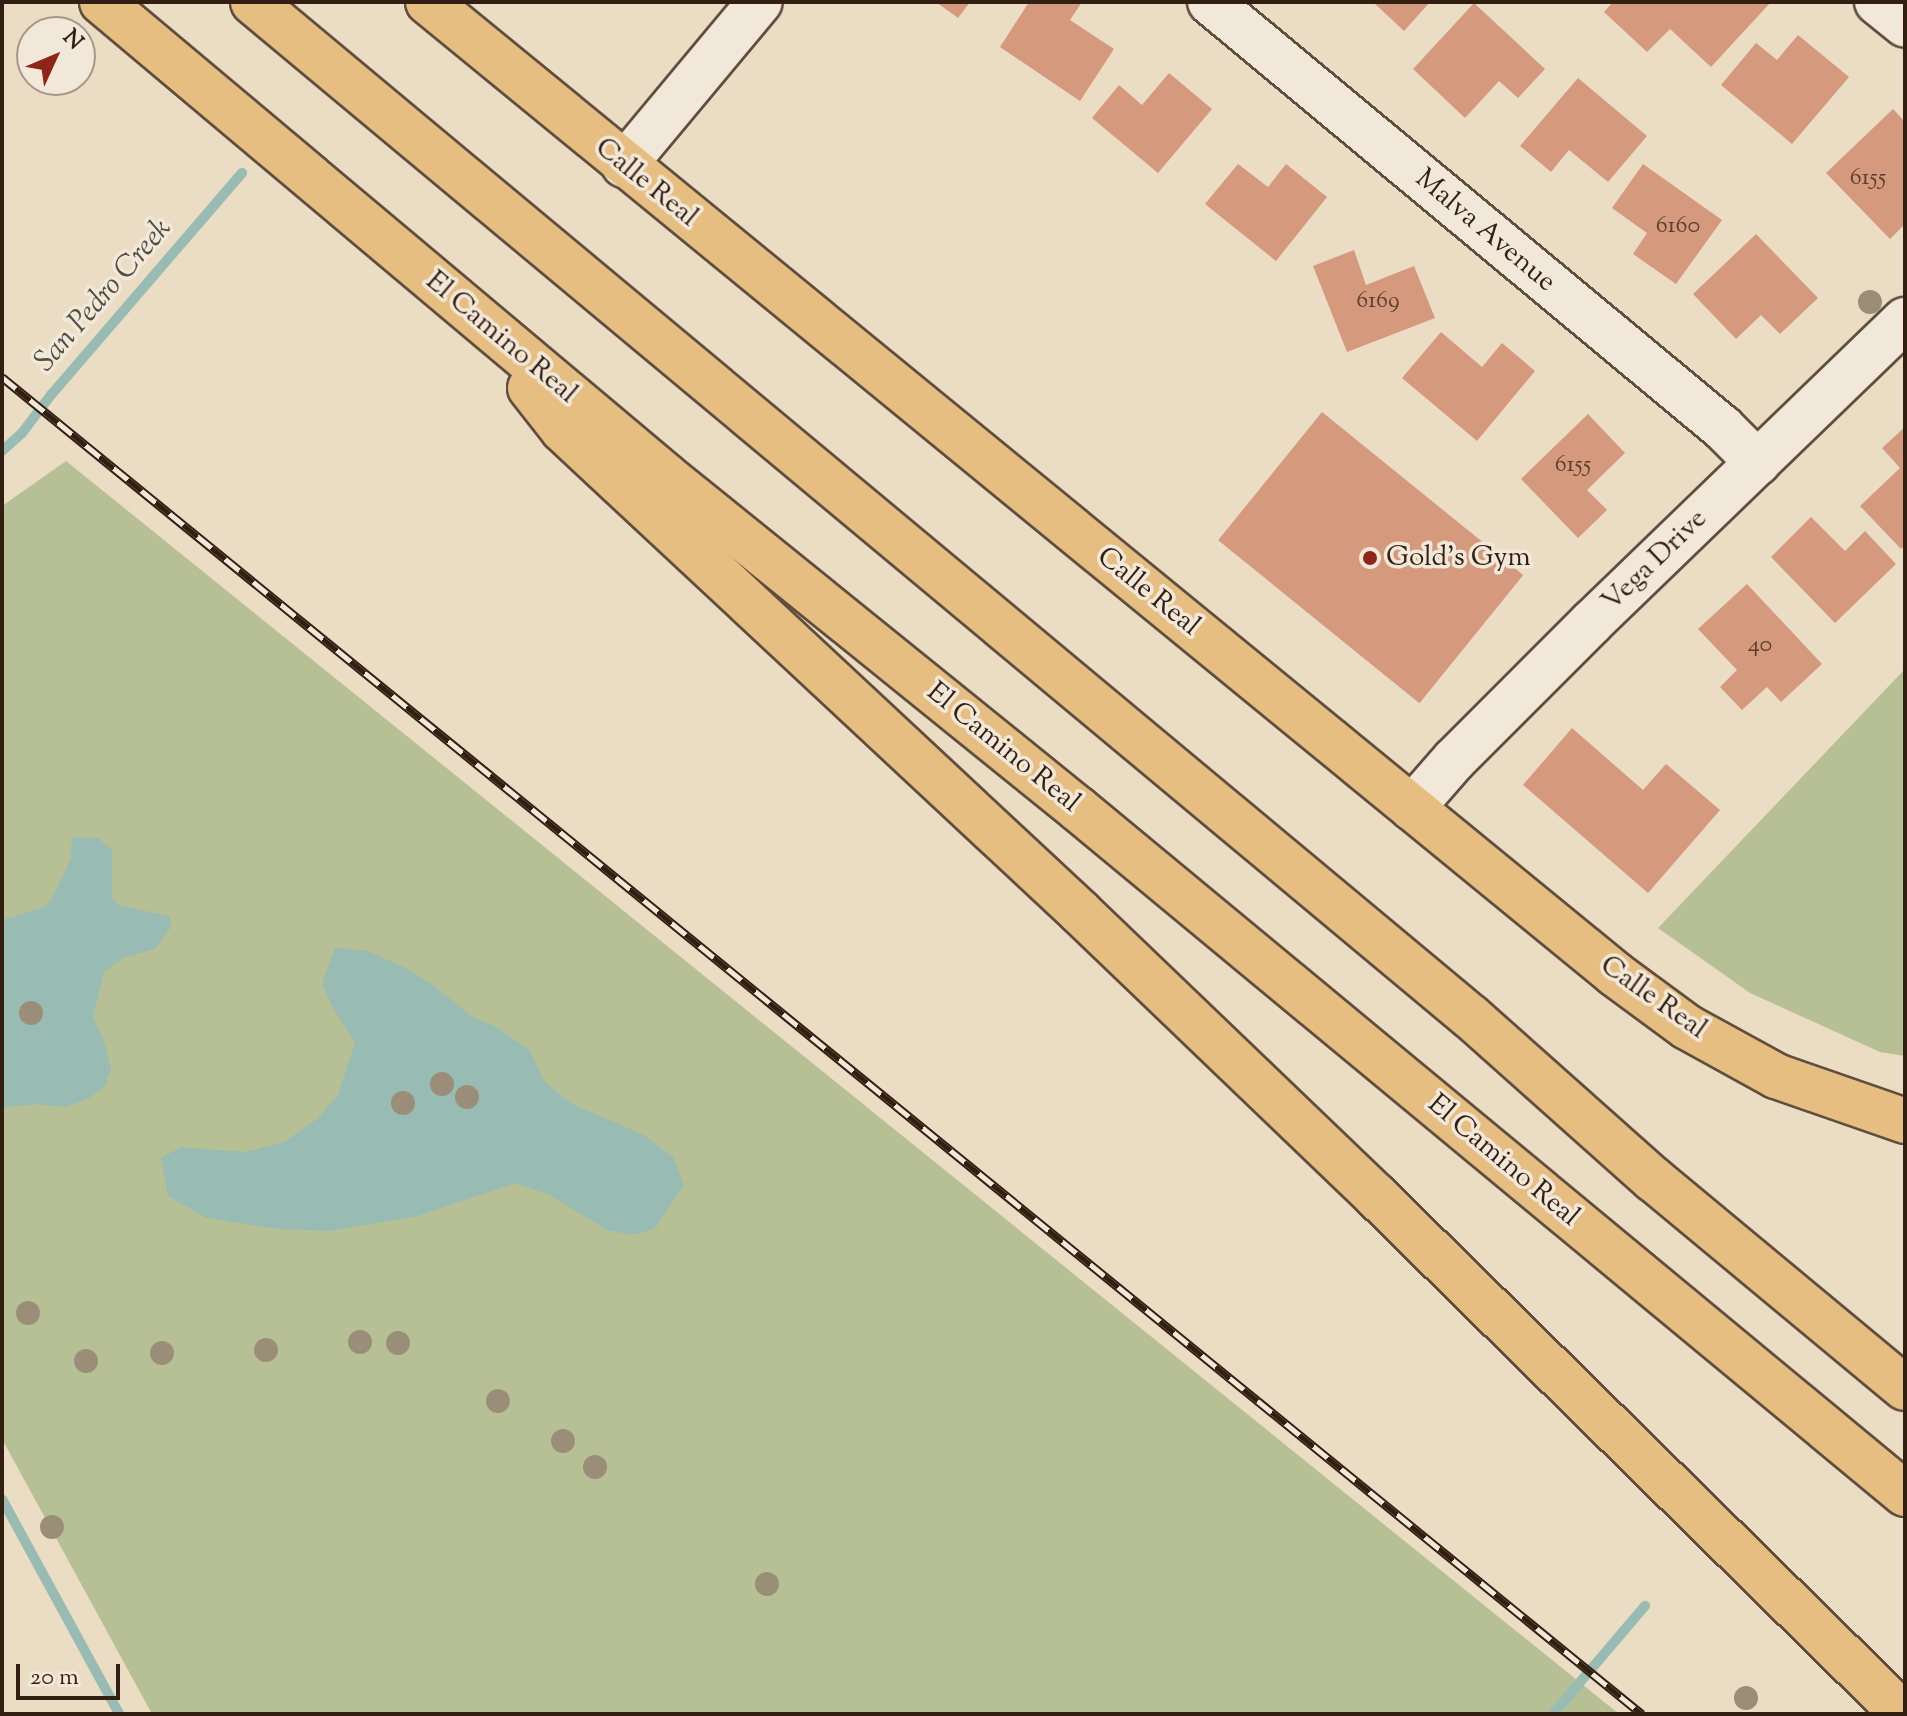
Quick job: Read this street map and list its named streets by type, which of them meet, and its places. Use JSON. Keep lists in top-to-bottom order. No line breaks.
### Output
{"streets":{"main road":["Calle Real","El Camino Real"],"street":["Malva Avenue","Vega Drive"]},"crossings":[["Calle Real","Vega Drive"],["Malva Avenue","Vega Drive"]],"water":["San Pedro Creek"],"places":["Gold's Gym"],"house_numbers":["6155","6160","6169","6155","40"],"scale_bar":"20 m","north":"top right"}
